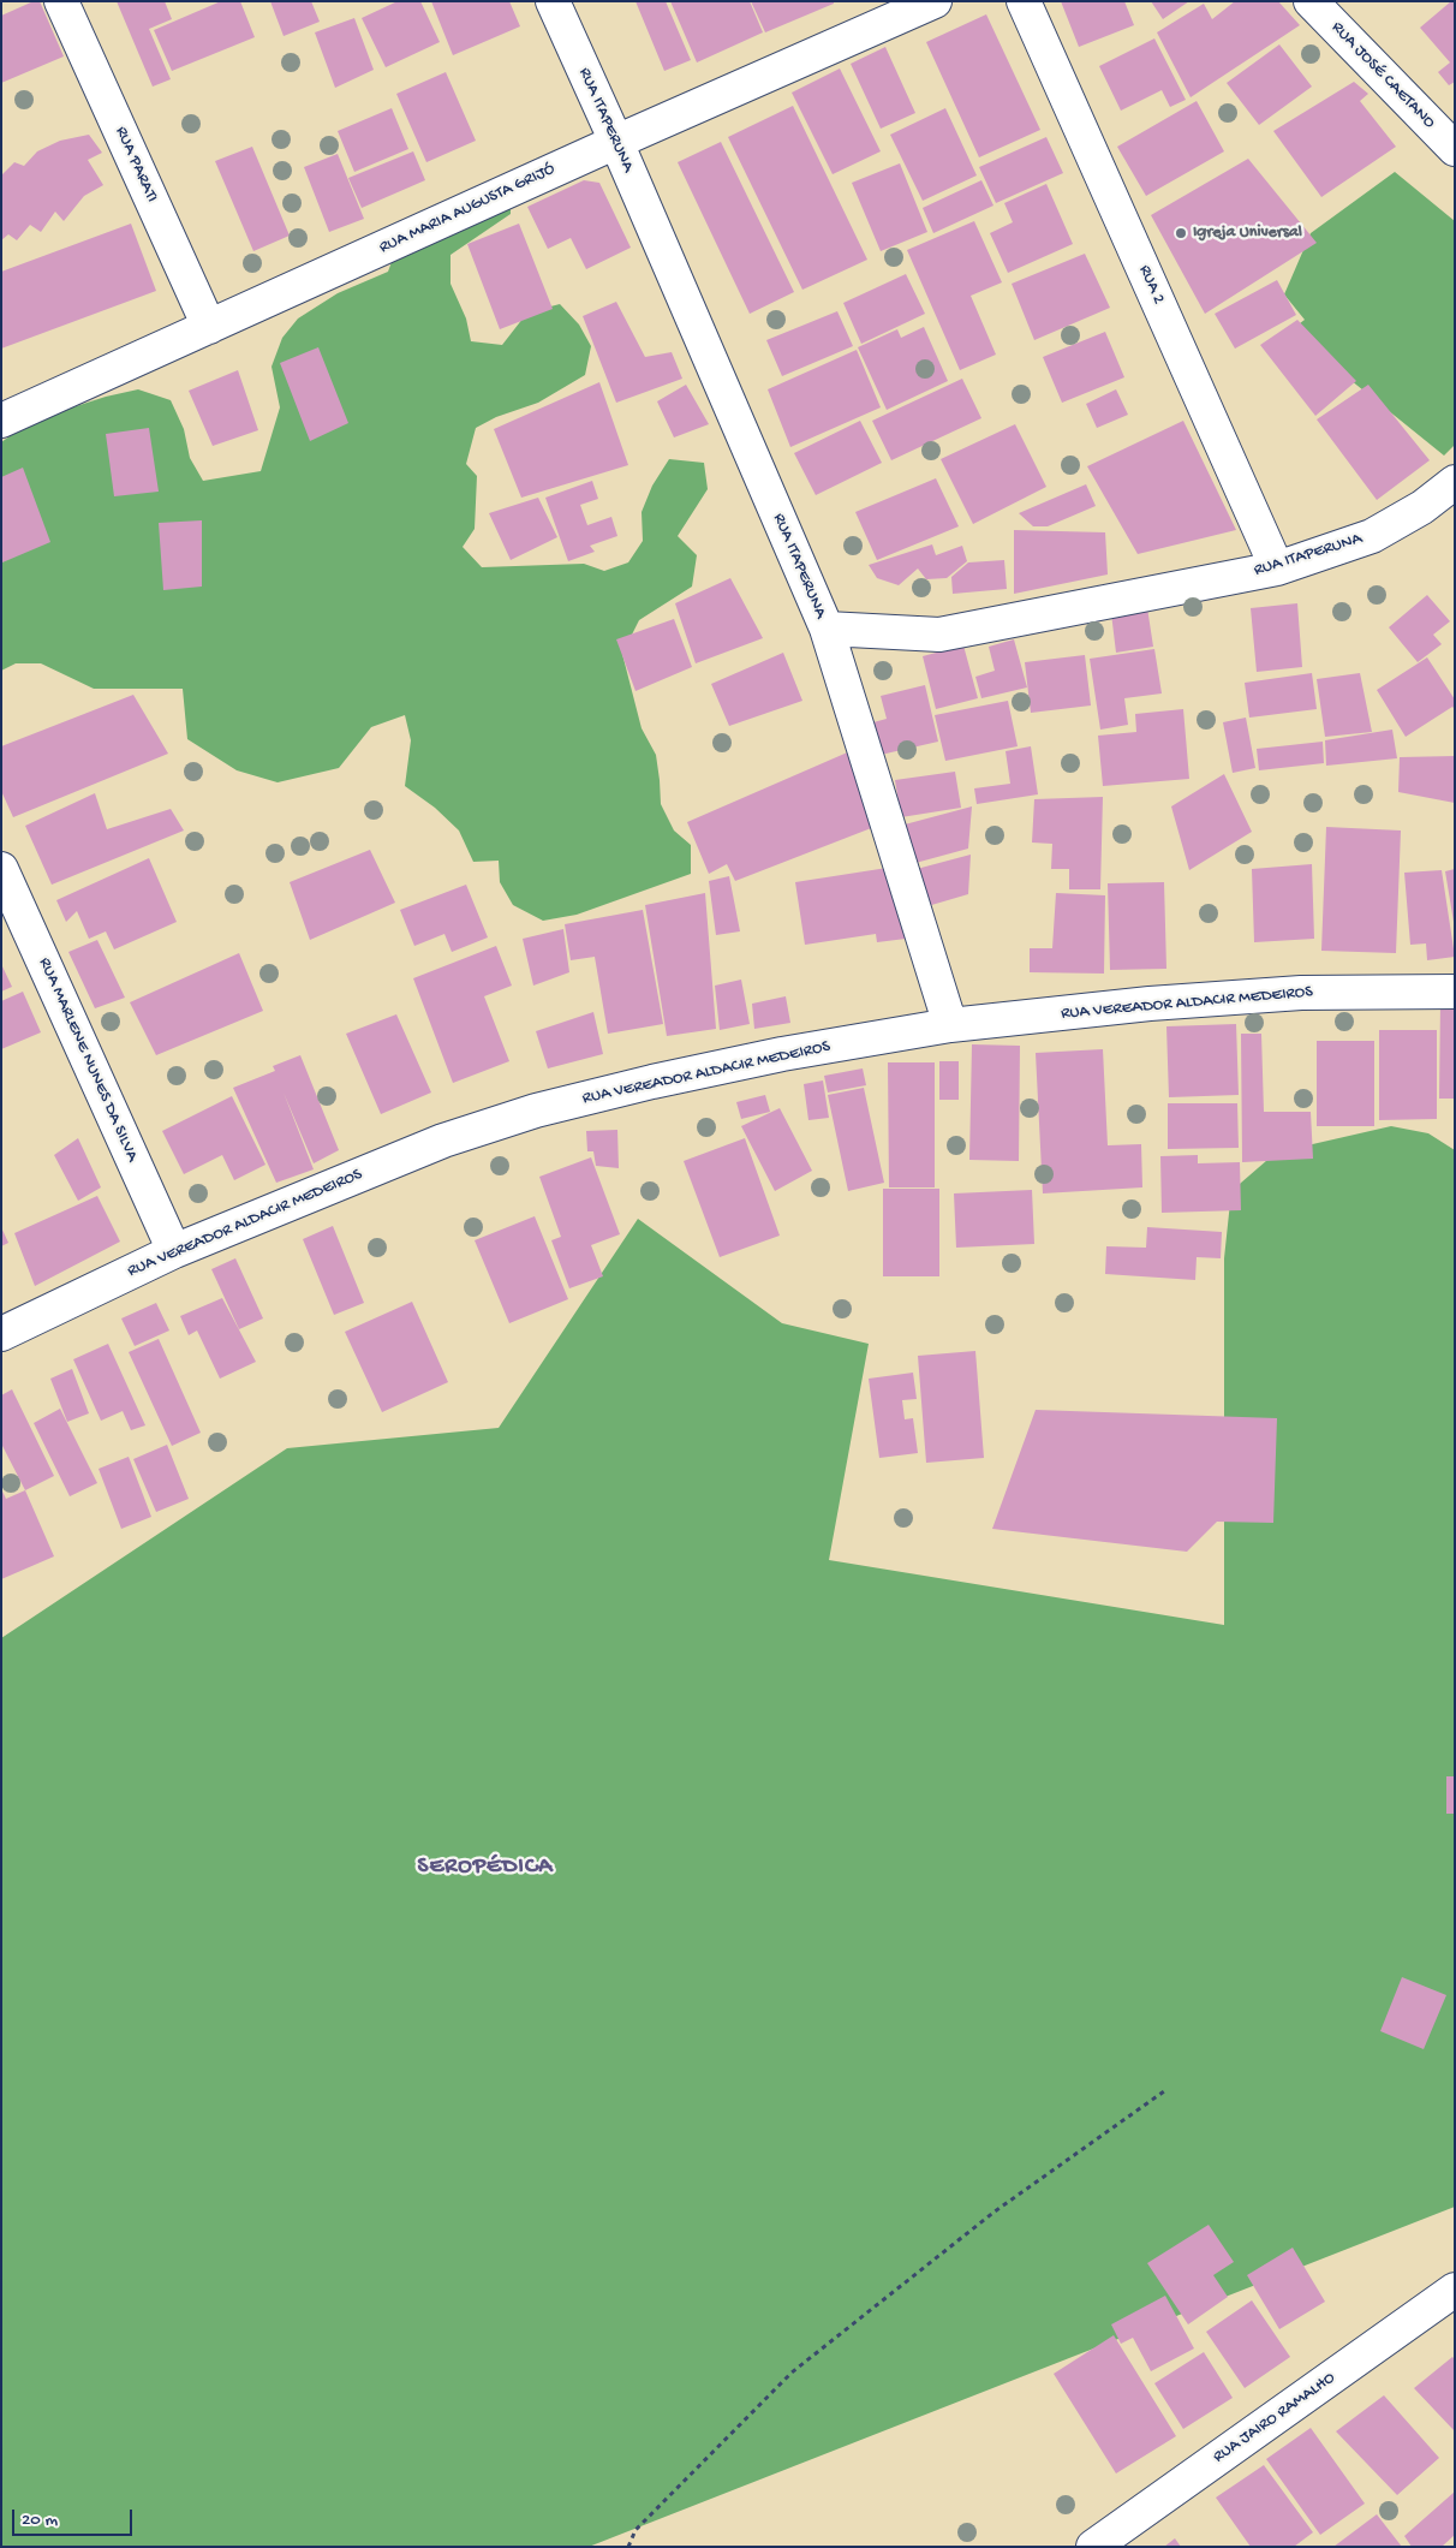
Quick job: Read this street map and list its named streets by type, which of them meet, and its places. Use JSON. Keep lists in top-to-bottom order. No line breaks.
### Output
{"streets":{"street":["RUA JOSÉ CAETANO","RUA ITAPERUNA","RUA PARATI","RUA MARIA AUGUSTA GRIJÓ","RUA 2","RUA VEREADOR ALDACIR MEDEIROS","RUA MARLENE NUNES DA SILVA","RUA JAIRO RAMALHO"]},"crossings":[["RUA ITAPERUNA","RUA MARIA AUGUSTA GRIJÓ"],["RUA ITAPERUNA","RUA 2"],["RUA PARATI","RUA MARIA AUGUSTA GRIJÓ"],["RUA VEREADOR ALDACIR MEDEIROS","RUA MARLENE NUNES DA SILVA"]],"districts":["SEROPÉDICA"],"places":["Igreja Universal"],"scale_bar":"20 m"}
